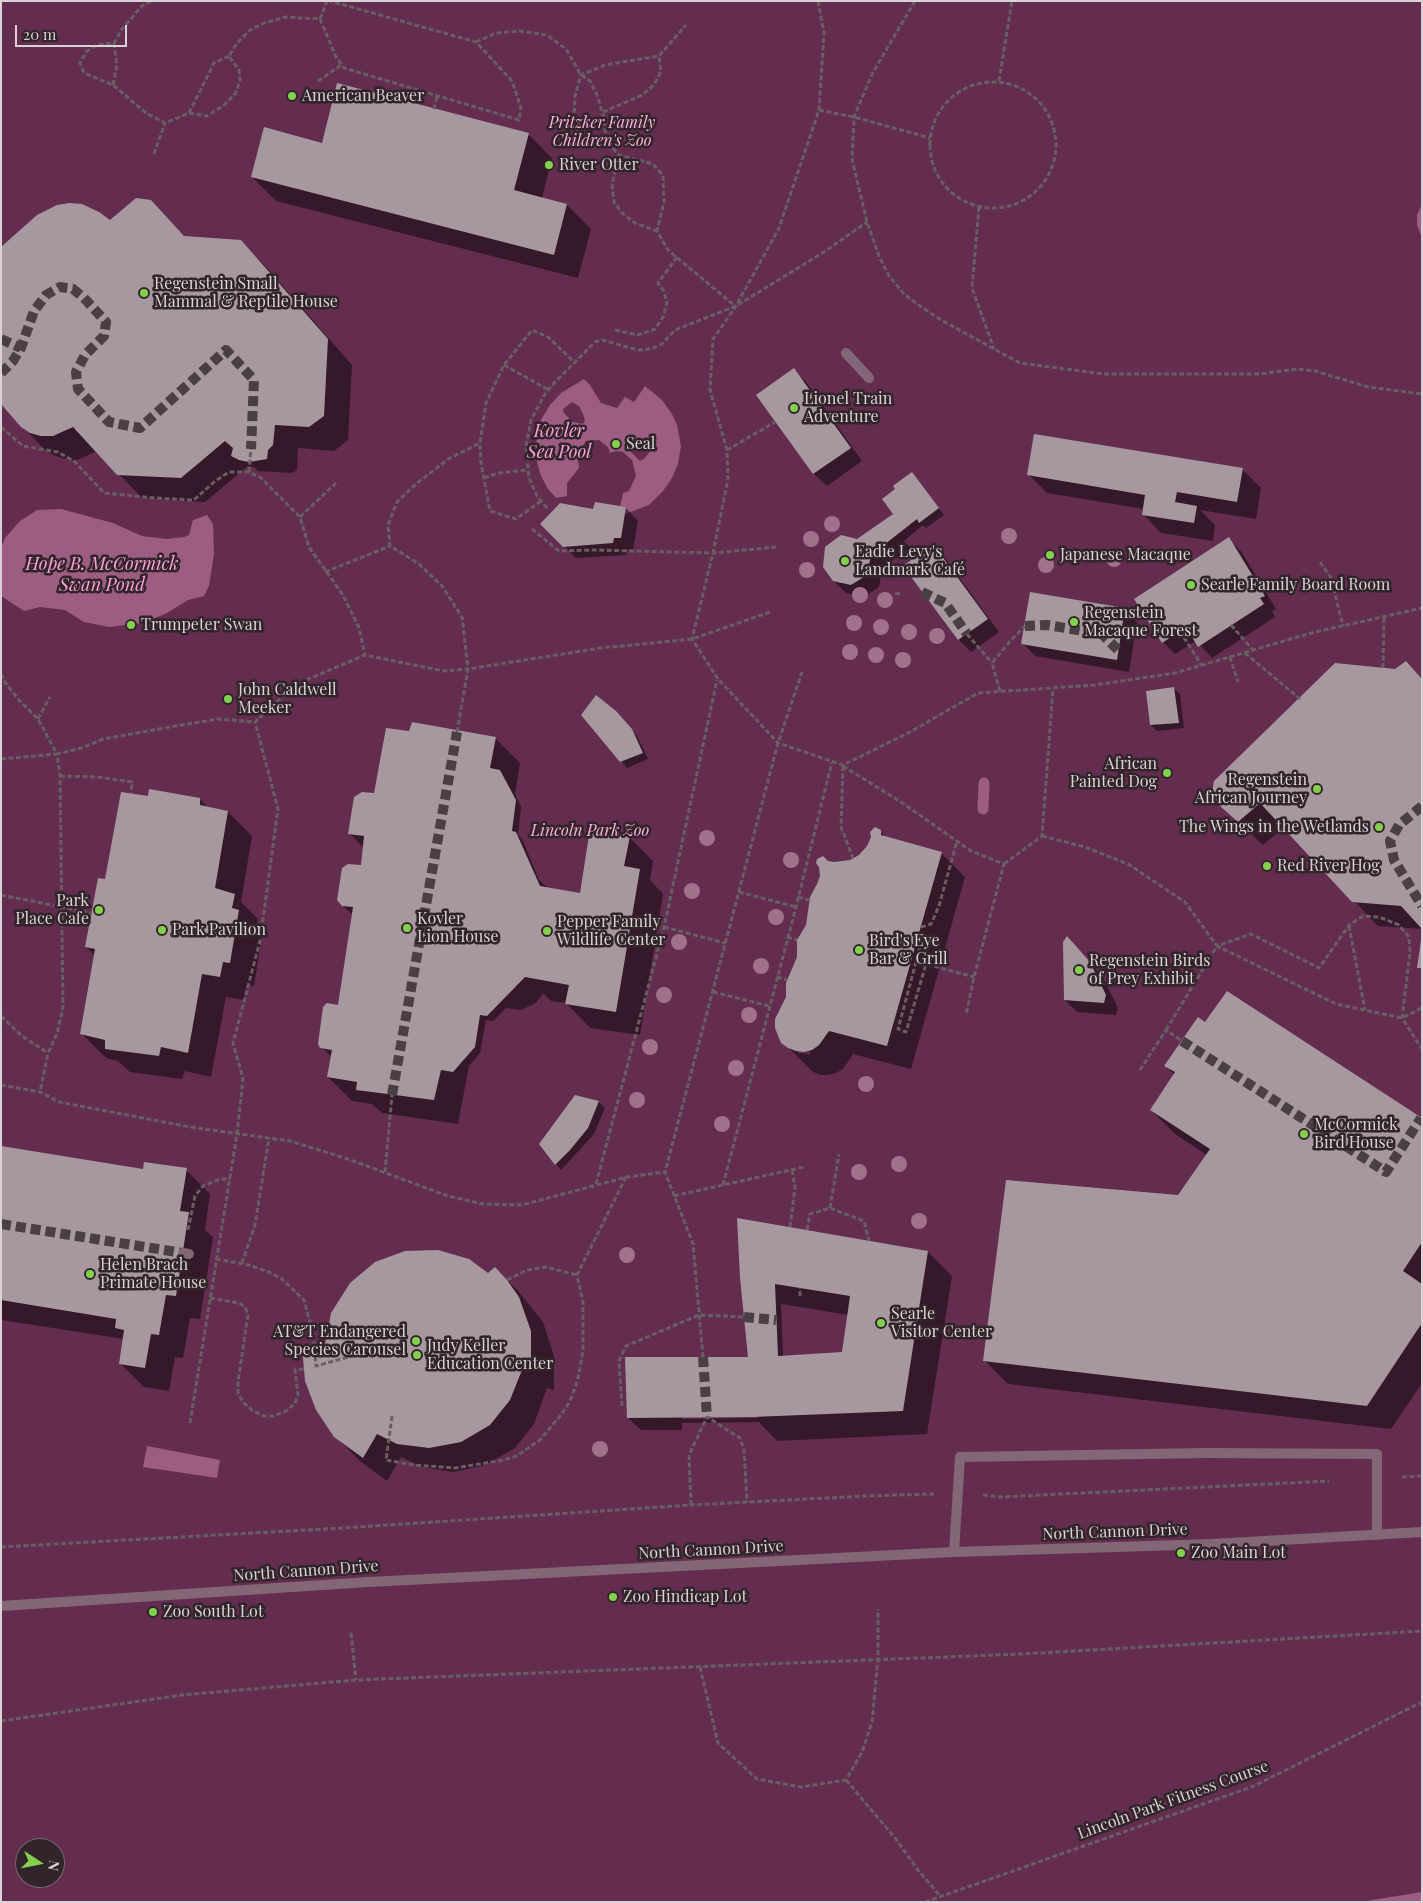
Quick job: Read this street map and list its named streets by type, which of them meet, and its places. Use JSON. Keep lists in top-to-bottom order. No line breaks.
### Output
{"streets":{"street":["North Cannon Drive"],"path":["Lincoln Park Fitness Course"]},"water":["Kovler Sea Pool","Hope B. McCormick Swan Pond"],"parks":["Pritzker Family Children's Zoo","Lincoln Park Zoo"],"places":["American Beaver","River Otter","Regenstein Small Mammal & Reptile House","Lionel Train Adventure","Seal","Japanese Macaque","Eadie Levy's Landmark Café","Searle Family Board Room","Regenstein Macaque Forest","Trumpeter Swan","John Caldwell Meeker","African Painted Dog","Regenstein African Journey","The Wings in the Wetlands","Red River Hog","Park Place Cafe","Kovler Lion House","Park Pavilion","Pepper Family Wildlife Center","Bird's Eye Bar & Grill","Regenstein Birds of Prey Exhibit","McCormick Bird House","Helen Brach Primate House","Searle Visitor Center","AT&T Endangered Species Carousel","Judy Keller Education Center","Zoo Main Lot","Zoo Hindicap Lot","Zoo South Lot"],"scale_bar":"20 m","north":"right"}
